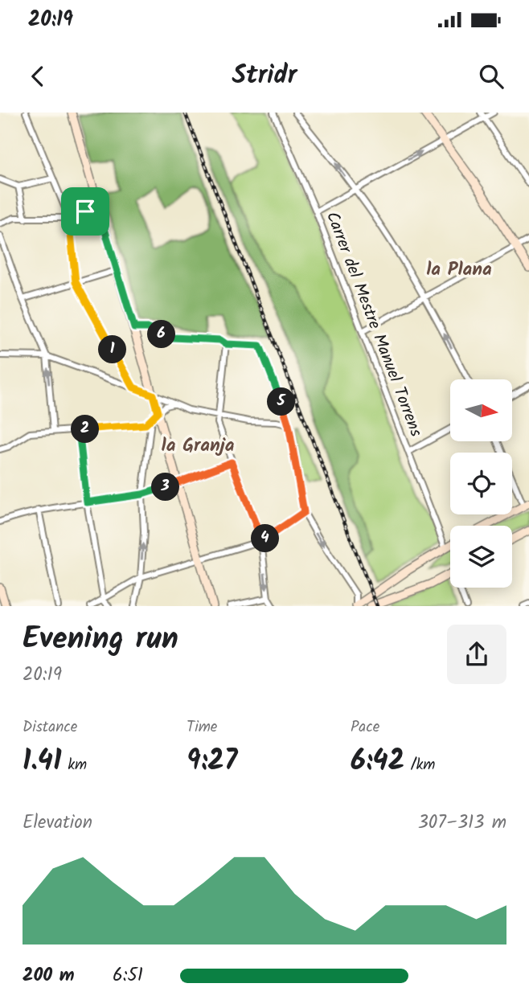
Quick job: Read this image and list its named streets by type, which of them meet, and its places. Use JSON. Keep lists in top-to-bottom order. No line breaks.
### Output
{"streets":{"street":["Carrer del Mestre Manuel Torrens"]},"districts":["la Plana","la Granja"],"north":"right","page":{"status":"20:19","header":"Stridr","pins":["6","1","5","2","3","4"],"heading":["Evening run","20:19"],"stats":[["Distance","1.41 km"],["Time","9:27"],["Pace","6:42 /km"]],"chart":["Elevation","307–313 m"],"list":[{"name":"200 m","note":"6:51"}]}}
